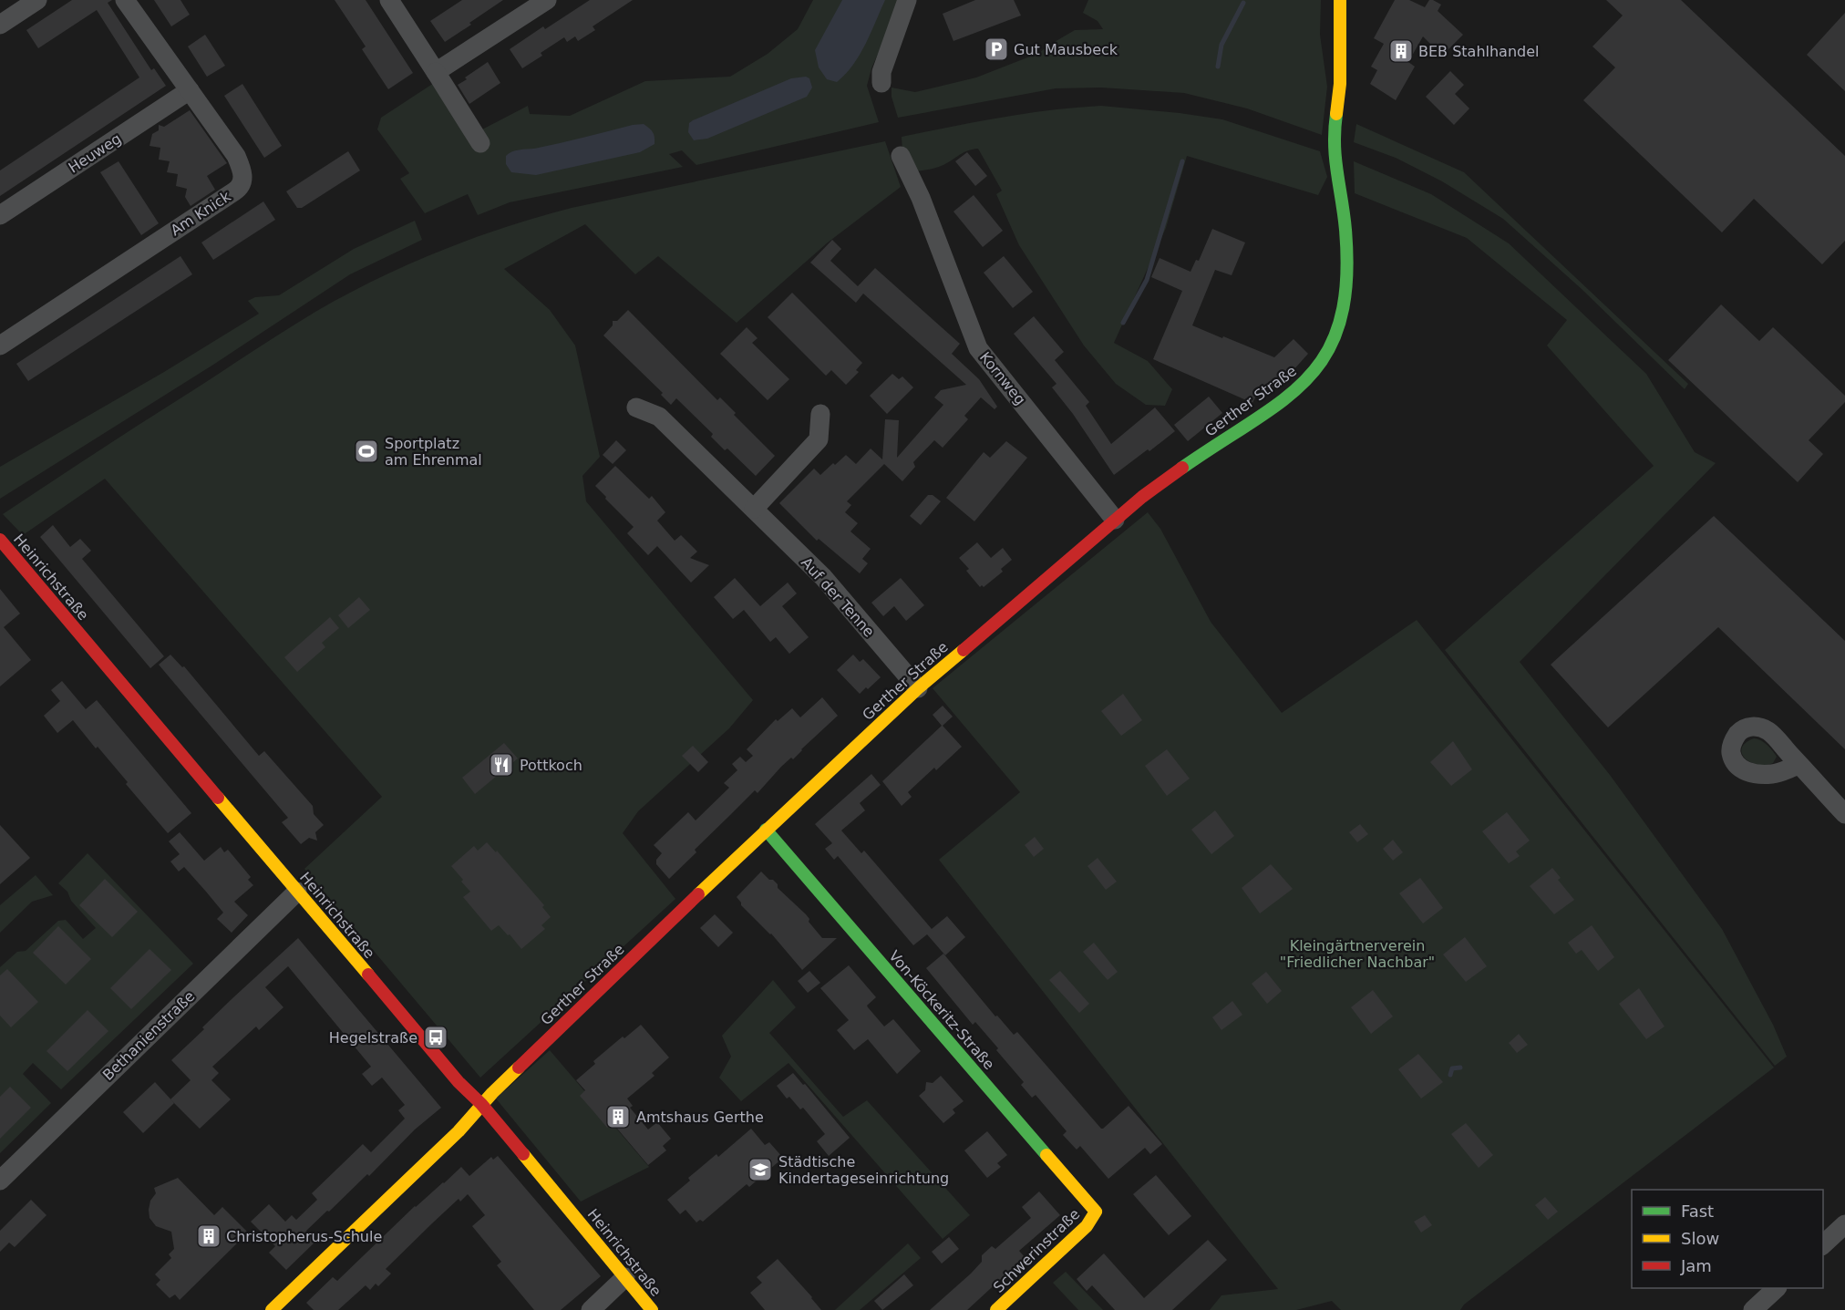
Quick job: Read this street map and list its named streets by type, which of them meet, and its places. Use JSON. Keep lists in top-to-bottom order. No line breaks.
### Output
{"streets":{"street":["Heuweg","Am Knick","Kornweg","Gerther Straße","Heinrichstraße","Auf der Tenne","Von-Köckeritz-Straße","Bethanienstraße","Schwerinstraße"]},"crossings":[["Heuweg","Am Knick"],["Kornweg","Gerther Straße"],["Gerther Straße","Heinrichstraße"],["Gerther Straße","Auf der Tenne"],["Gerther Straße","Von-Köckeritz-Straße"],["Heinrichstraße","Bethanienstraße"],["Von-Köckeritz-Straße","Schwerinstraße"]],"parks":["Kleingärtnerverein \"Friedlicher Nachbar\""],"places":{"parking":["Gut Mausbeck"],"building":["BEB Stahlhandel","Amtshaus Gerthe","Christopherus-Schule"],"sports":["Sportplatz am Ehrenmal"],"restaurant":["Pottkoch"],"bus stop":["Hegelstraße"],"school or university":["Städtische Kindertageseinrichtung"]},"legend":["Fast","Slow","Jam"]}
